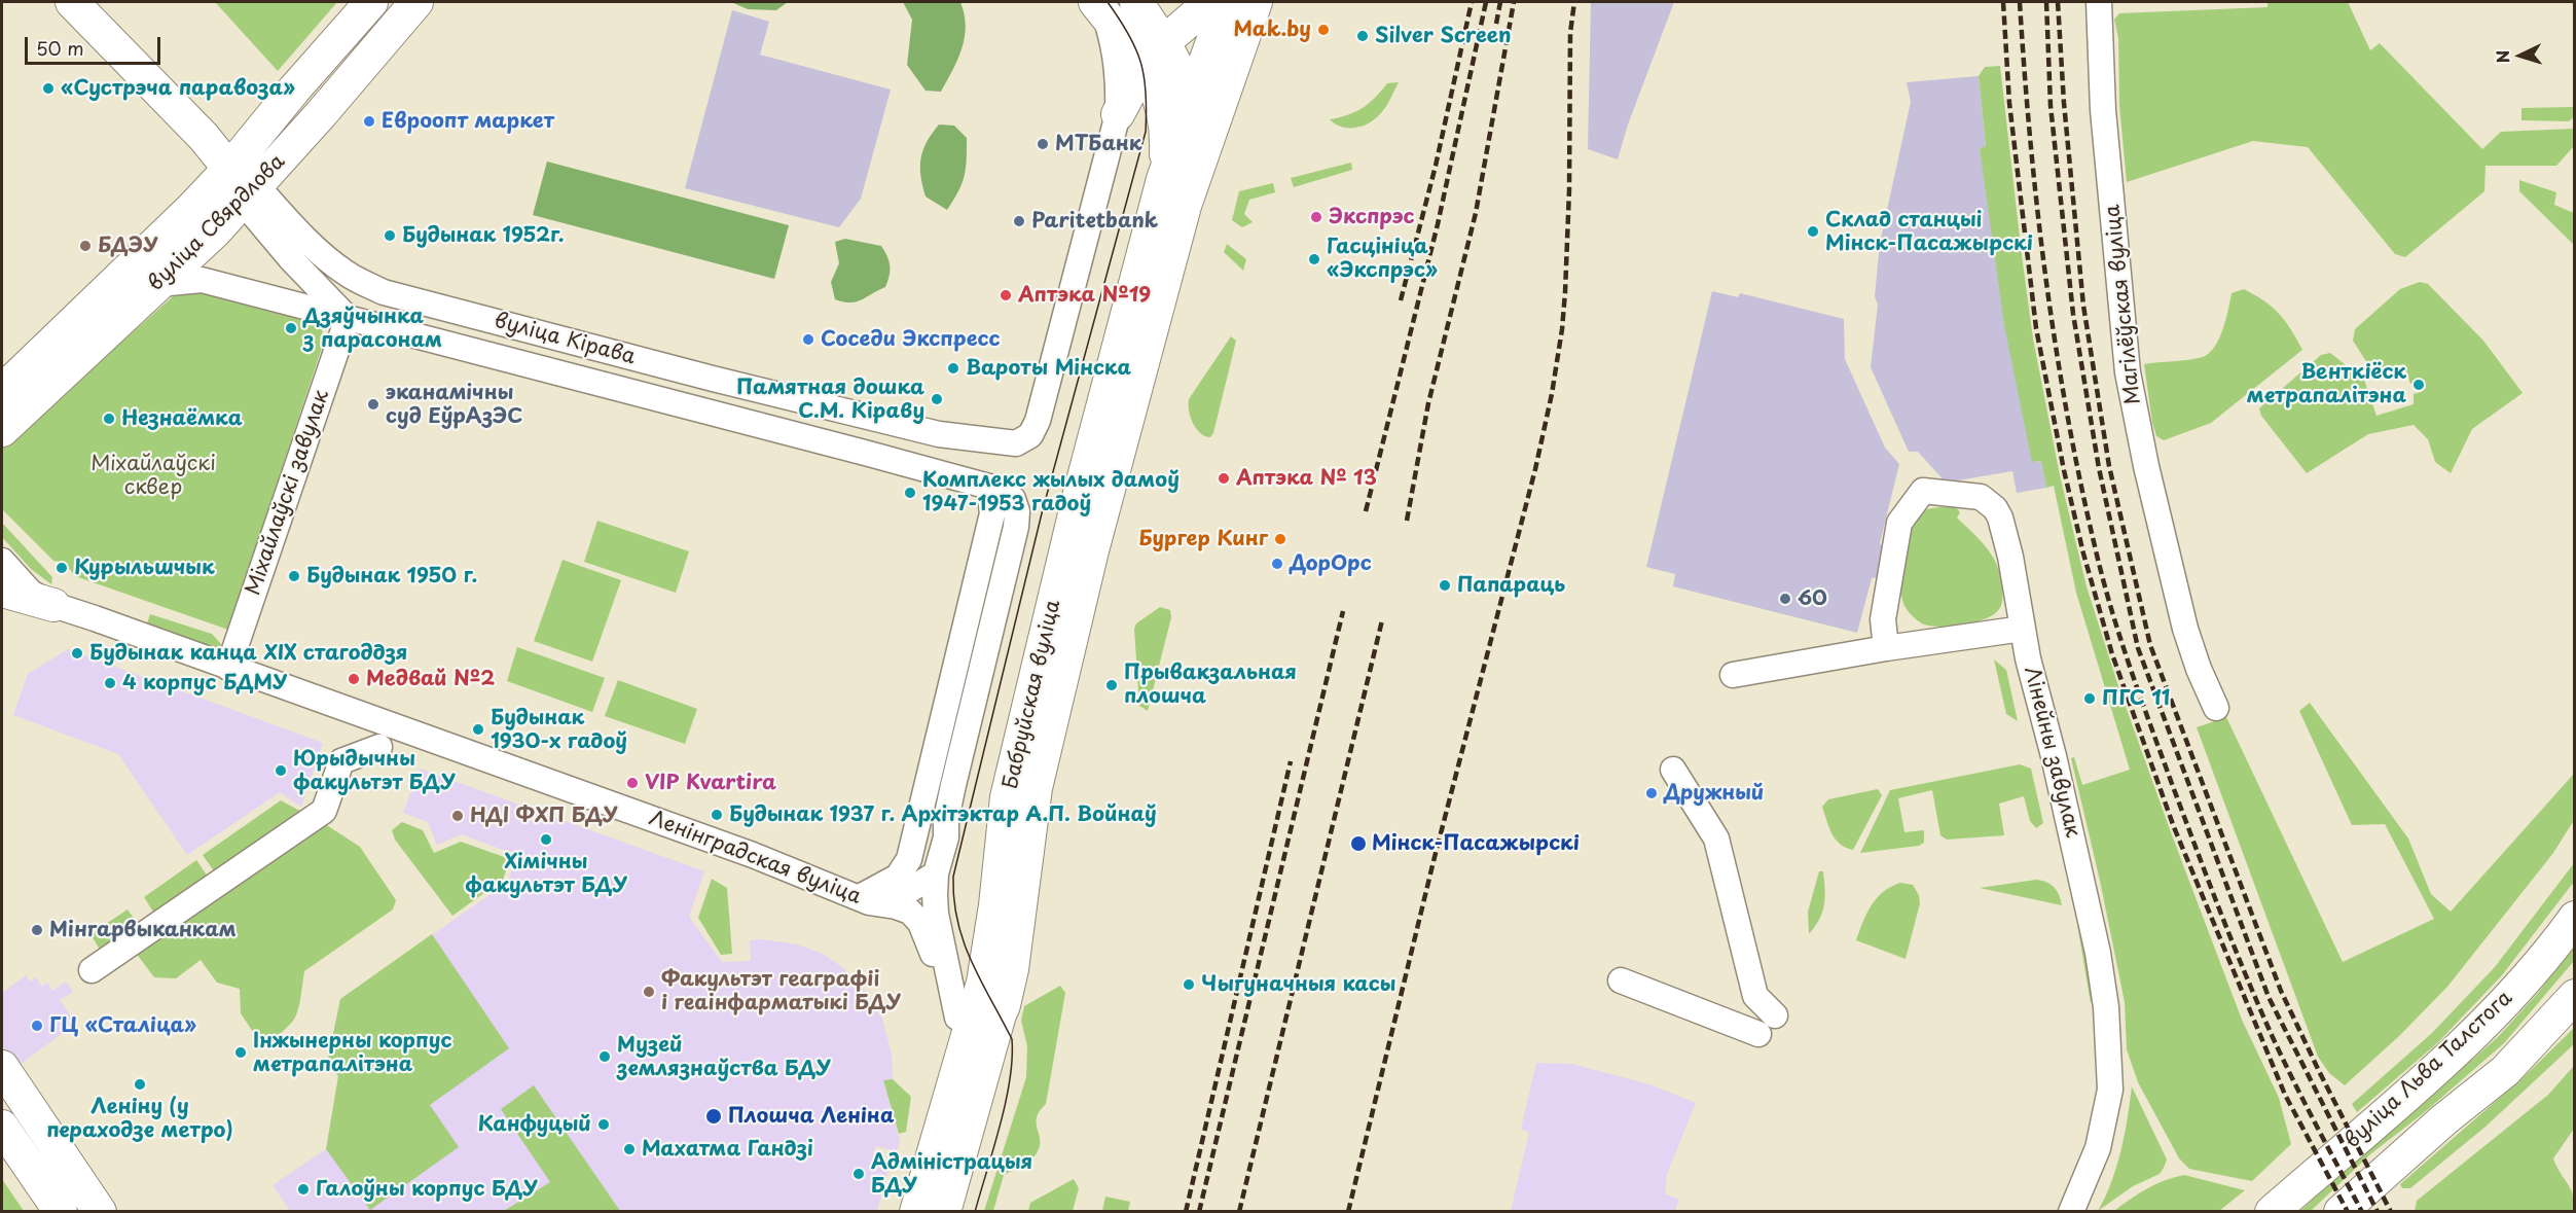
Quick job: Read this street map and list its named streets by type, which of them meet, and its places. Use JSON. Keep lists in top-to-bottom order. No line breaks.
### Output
{"streets":{"main road":["вуліца Свярдлова","вуліца Кірава","Бабруйская вуліца","вуліца Льва Талстога"],"street":["Магілёўская вуліца","Міхайлаўскі завулак","Лінейны завулак","Ленінградская вуліца"]},"crossings":[["вуліца Свярдлова","вуліца Кірава"],["вуліца Кірава","Міхайлаўскі завулак"],["Міхайлаўскі завулак","Ленінградская вуліца"],["Бабруйская вуліца","Ленінградская вуліца"]],"parks":["Міхайлаўскі сквер"],"places":["Mak.by","Silver Screen","«Сустрэча паравоза»","Евроопт маркет","МТБанк","Экспрэс","Paritetbank","Склад станцыі Мінск-Пасажырскі","Будынак 1952г.","БДЭУ","Гасцініца «Экспрэс»","Аптэка №19","Дзяўчынка з парасонам","Соседи Экспресс","Вароты Мінска","Венткіёск метрапалітэна","Памятная дошка С.М. Кіраву","эканамічны суд ЕўрАзЭС","Незнаёмка","Аптэка № 13","Комплекс жылых дамоў 1947-1953 гадоў","Бургер Кинг","ДорОрс","Курыльшчык","Будынак 1950 г.","Папараць","60","Будынак канца XIX стагоддзя","Медвай №2","4 корпус БДМУ","Прывакзальная плошча","ПГС 11","Будынак 1930-х гадоў","Юрыдычны факультэт БДУ","VIP Kvartira","Дружный","Будынак 1937 г. Архітэктар А.П. Войнаў","НДІ ФХП БДУ","Хімічны факультэт БДУ","Мінск-Пасажырскі","Мінгарвыканкам","Чыгуначныя касы","Факультэт геаграфіі і геаінфарматыкі БДУ","ГЦ «Сталіца»","Інжынерны корпус метрапалітэна","Музей землязнаўства БДУ","Леніну (у пераходзе метро)","Плошча Леніна","Канфуцый","Махатма Гандзі","Адміністрацыя БДУ","Галоўны корпус БДУ"],"scale_bar":"50 m","north":"left"}
